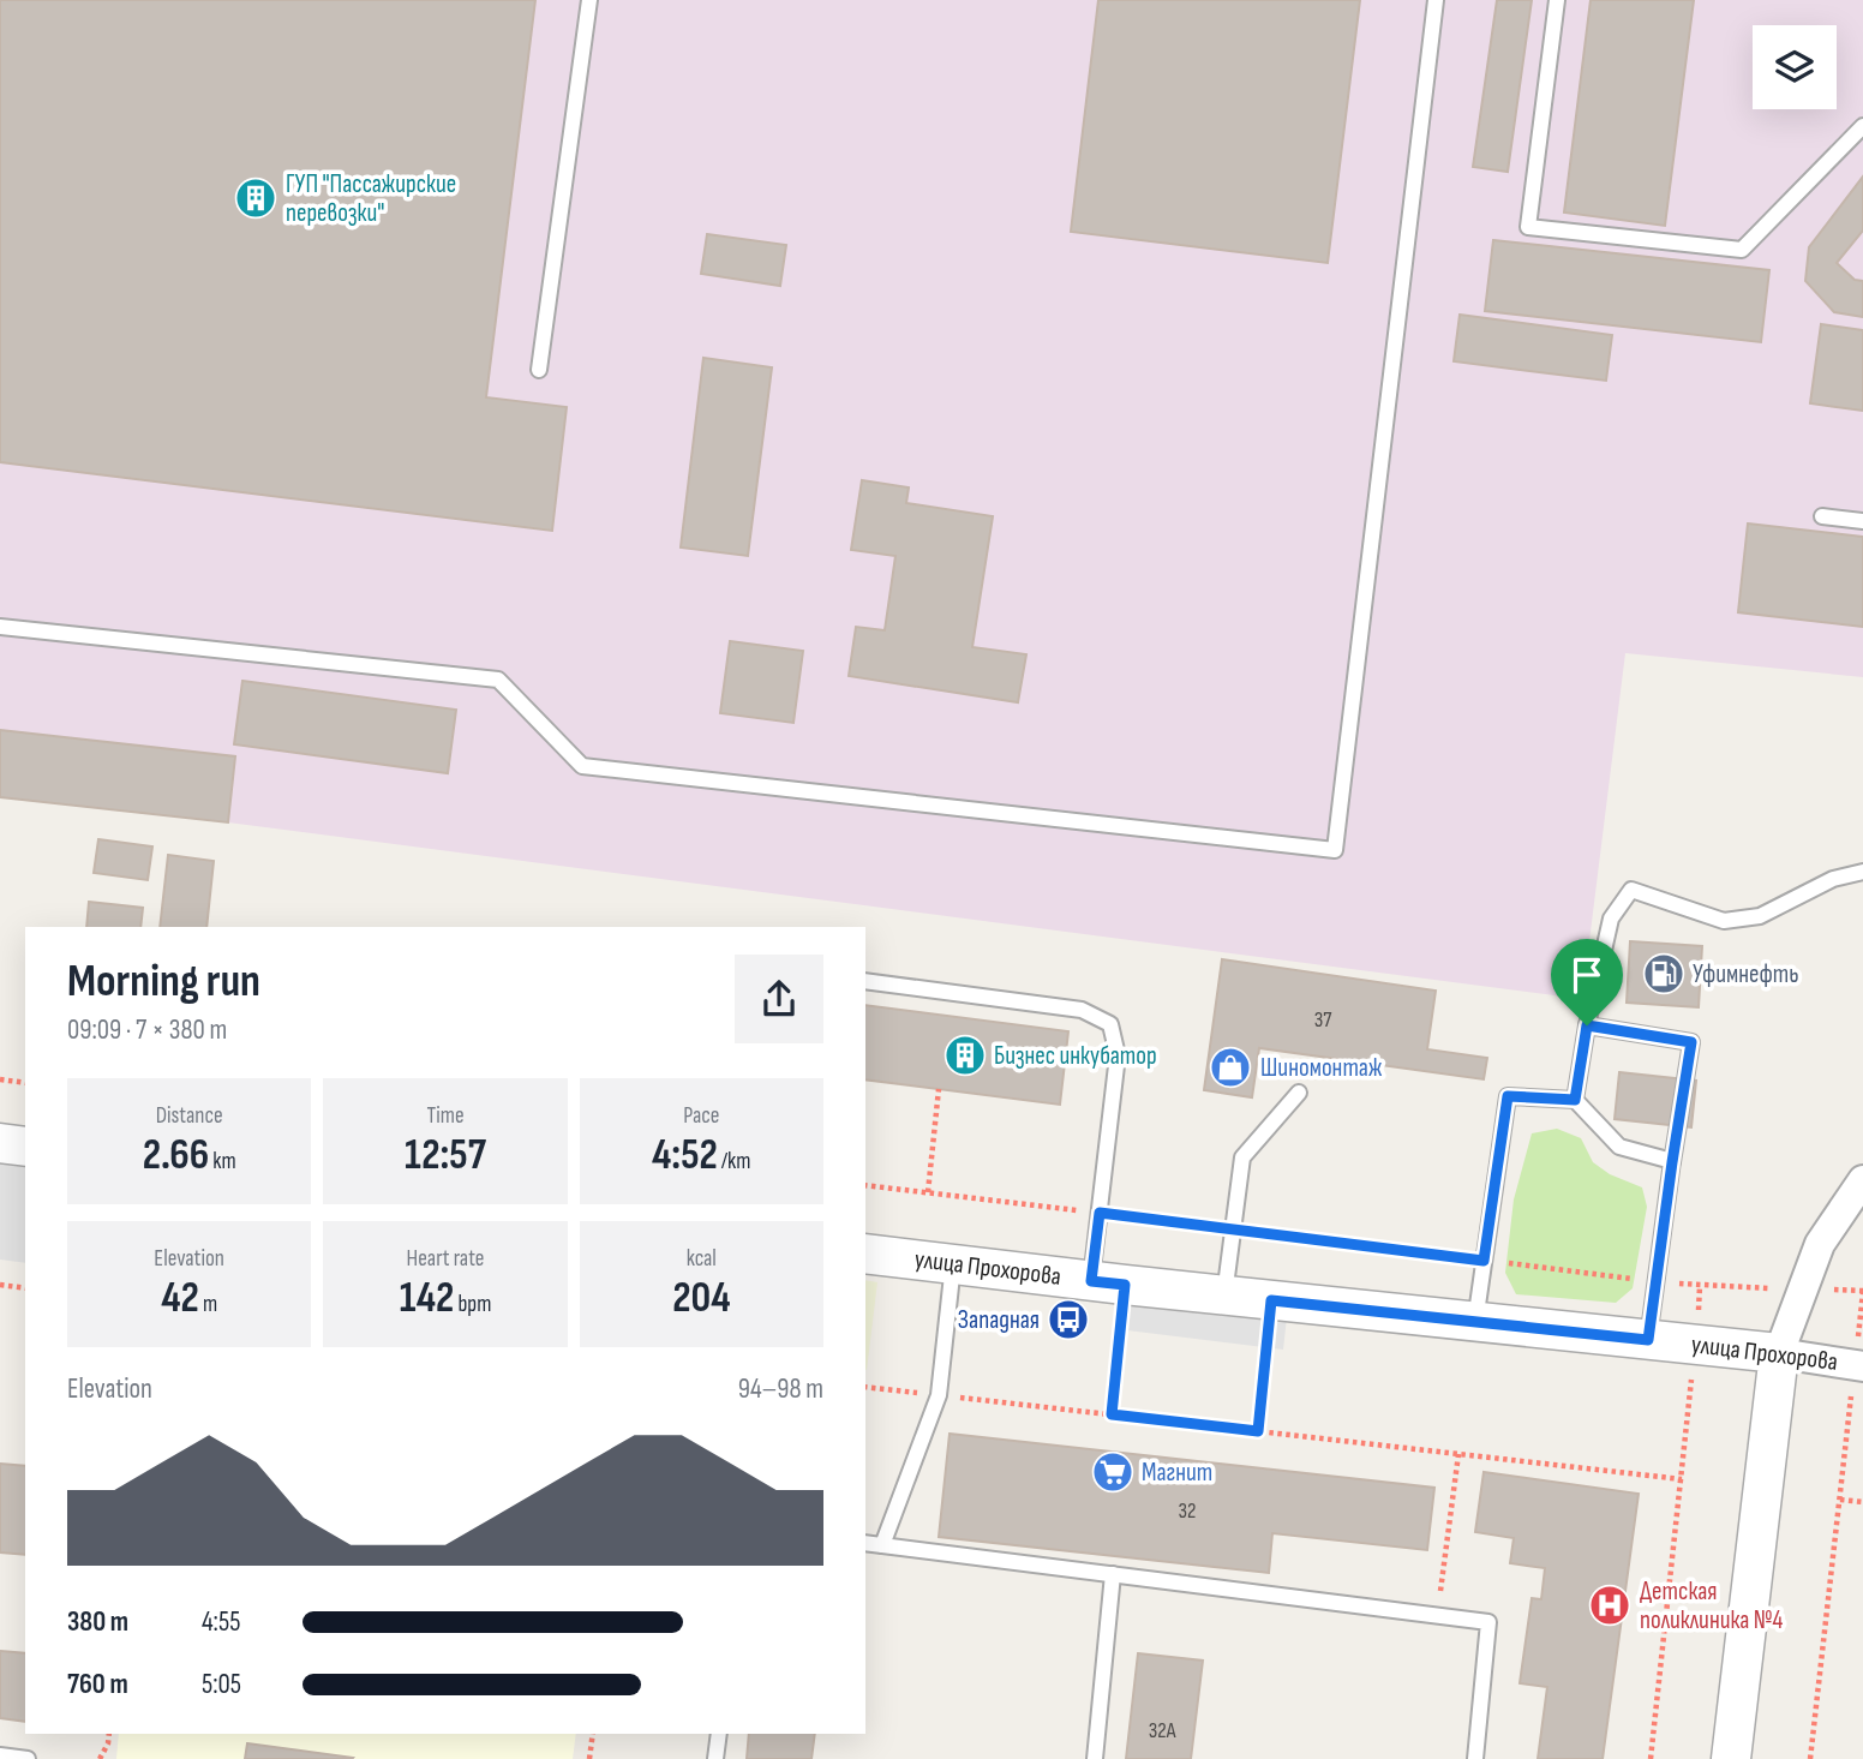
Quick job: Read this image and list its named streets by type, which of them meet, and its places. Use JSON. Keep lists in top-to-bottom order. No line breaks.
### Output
{"streets":{"street":["улица Прохорова"]},"places":{"building":["ГУП \"Пассажирские перевозки\"","Бизнес инкубатор"],"fuel station":["Уфимнефть"],"shop":["Шиномонтаж"],"bus stop":["Западная"],"supermarket":["Магнит"],"hospital":["Детская поликлиника №4"]},"house_numbers":["37","32","32А"],"page":{"heading":["Morning run","09:09 · 7 × 380 m"],"stats":[["Distance","2.66 km"],["Time","12:57"],["Pace","4:52 /km"],["Elevation","42 m"],["Heart rate","142 bpm"],["kcal","204"]],"chart":["Elevation","94–98 m"],"list":[{"name":"380 m","note":"4:55"},{"name":"760 m","note":"5:05"}]}}
